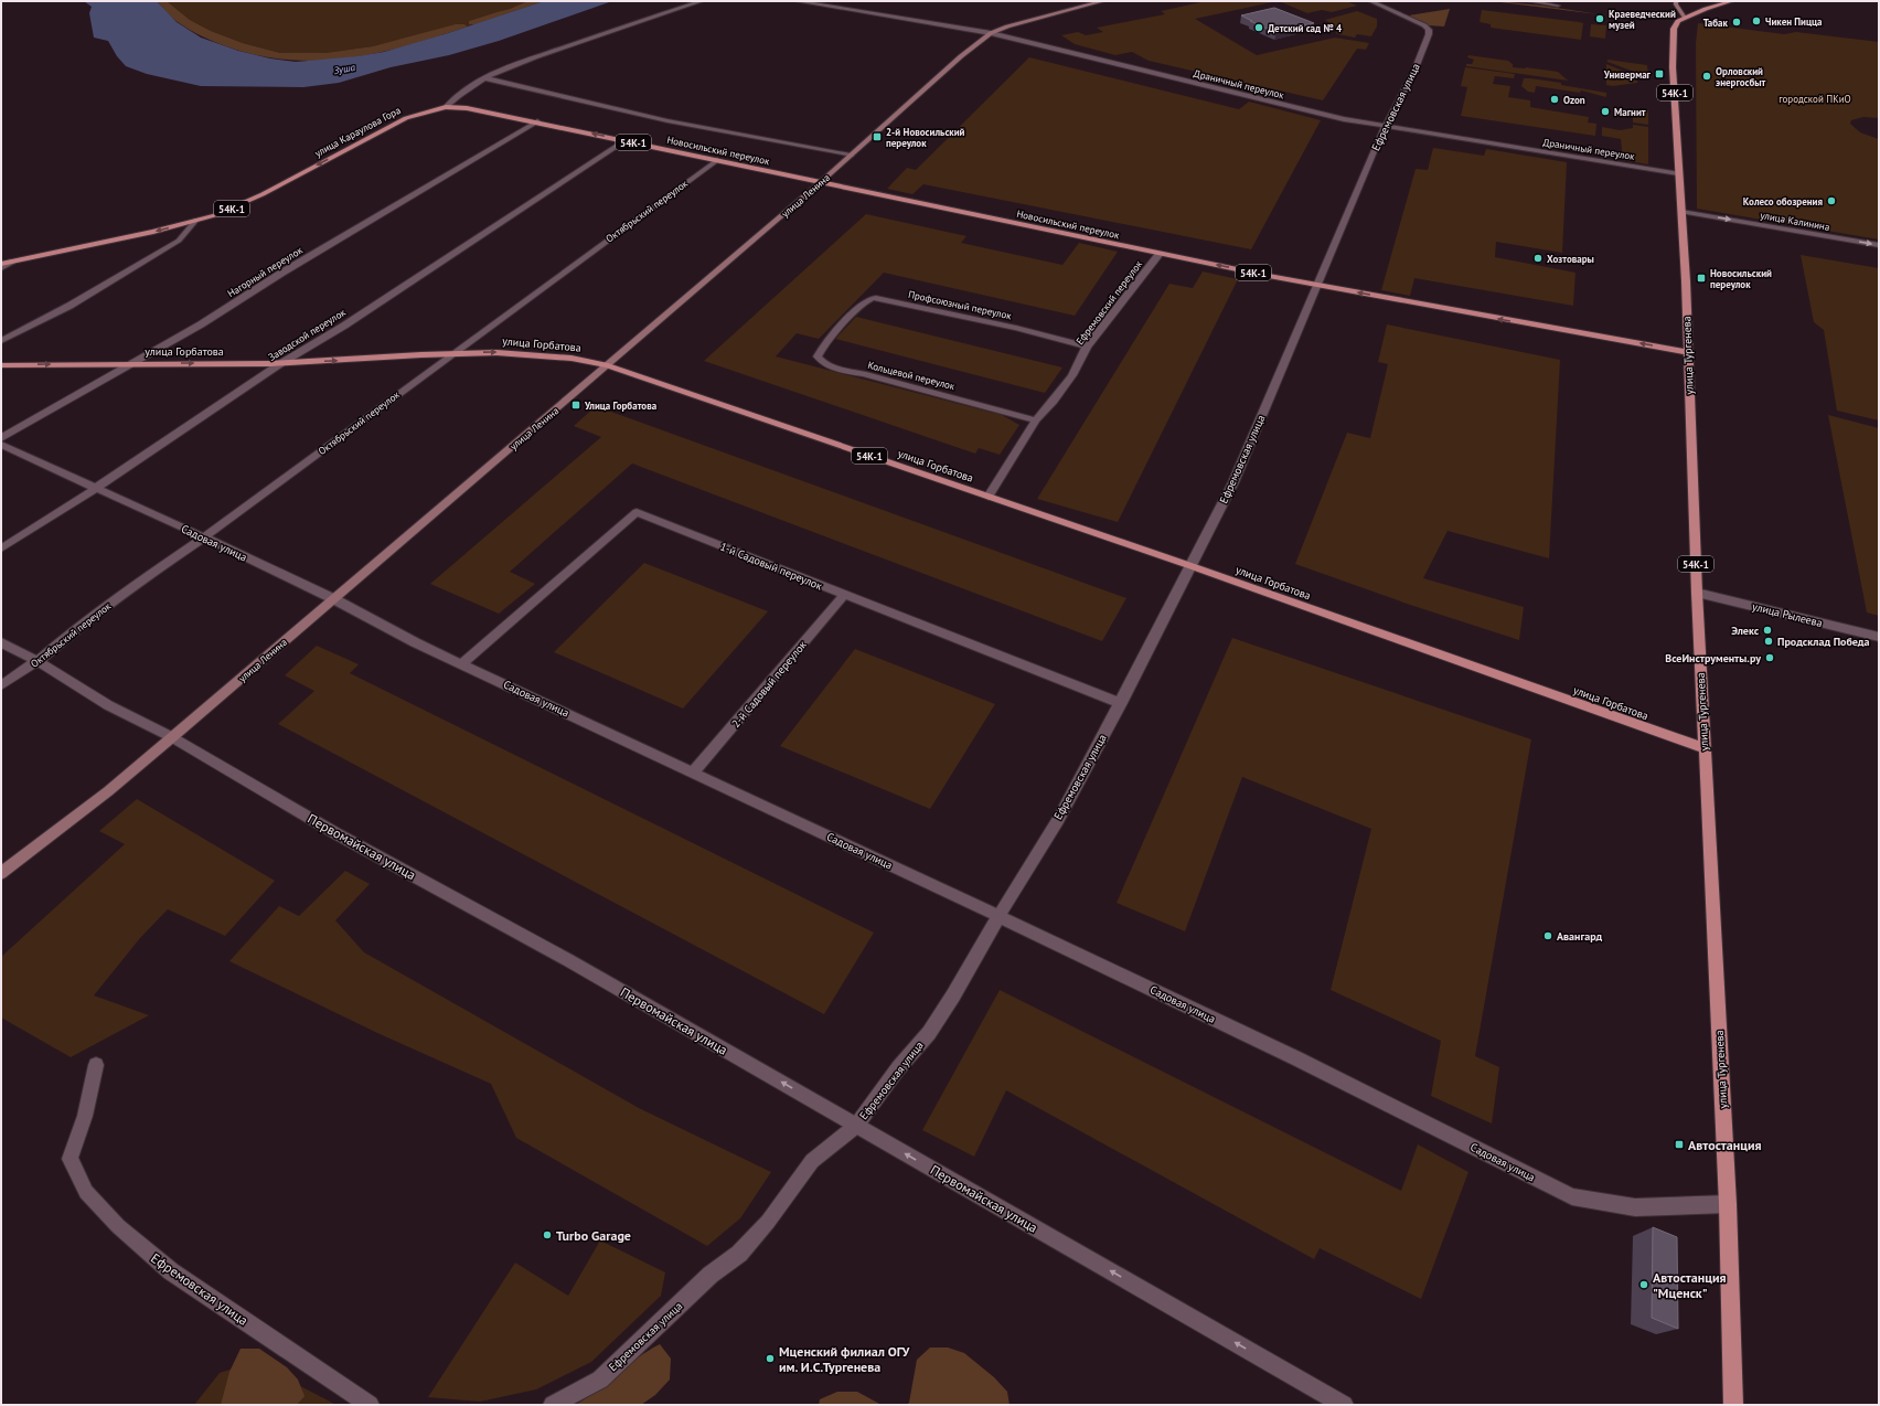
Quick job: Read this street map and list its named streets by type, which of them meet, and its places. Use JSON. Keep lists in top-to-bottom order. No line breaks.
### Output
{"streets":{"main road":["54К-1","улица Караулова Гора","Новосильский переулок","улица Ленина","улица Горбатова","улица Тургенева"],"street":["Драничный переулок","Ефремовская улица","Октябрьский переулок","улица Калинина","Нагорный переулок","Ефремовский переулок","Профсоюзный переулок","Заводской переулок","Кольцевой переулок","Садовая улица","1-й Садовый переулок","улица Рылеева","2-й Садовый переулок","Первомайская улица"]},"crossings":[["Драничный переулок","Ефремовская улица"],["Драничный переулок","улица Ленина"],["Драничный переулок","улица Тургенева"],["Ефремовская улица","Новосильский переулок"],["Ефремовская улица","улица Горбатова"],["Ефремовская улица","Садовая улица"],["Ефремовская улица","1-й Садовый переулок"],["Ефремовская улица","Первомайская улица"],["улица Караулова Гора","Новосильский переулок"],["Новосильский переулок","улица Ленина"],["Новосильский переулок","Октябрьский переулок"],["Новосильский переулок","Нагорный переулок"],["Новосильский переулок","Ефремовский переулок"],["Новосильский переулок","Заводской переулок"],["Новосильский переулок","улица Тургенева"],["улица Ленина","улица Горбатова"],["улица Ленина","Садовая улица"],["улица Ленина","Первомайская улица"],["Октябрьский переулок","улица Горбатова"],["Октябрьский переулок","Садовая улица"],["Октябрьский переулок","Первомайская улица"],["улица Калинина","улица Тургенева"],["Нагорный переулок","улица Горбатова"],["Ефремовский переулок","Профсоюзный переулок"],["Ефремовский переулок","улица Горбатова"],["Ефремовский переулок","Кольцевой переулок"],["Профсоюзный переулок","Кольцевой переулок"],["Заводской переулок","улица Горбатова"],["Заводской переулок","Садовая улица"],["улица Горбатова","улица Тургенева"],["улица Тургенева","Садовая улица"],["улица Тургенева","улица Рылеева"],["Садовая улица","1-й Садовый переулок"],["Садовая улица","2-й Садовый переулок"],["1-й Садовый переулок","2-й Садовый переулок"]],"one_way":["Новосильский переулок","улица Калинина","Первомайская улица"],"water":["Зуша"],"parks":["городской ПКиО"],"places":{"other":["Краеведческий музей","Чикен Пицца","Табак","Детский сад № 4","Орловский энергосбыт","Ozon","Магнит","Колесо обозрения","Хозтовары","Элекс","Продсклад Победа","ВсеИнструменты.ру","Авангард","Turbo Garage","Автостанция \"Мценск\"","Мценский филиал ОГУ им. И.С.Тургенева"],"transit":["Универмаг","2-й Новосильский переулок","Новосильский переулок","Улица Горбатова","Автостанция"]}}
